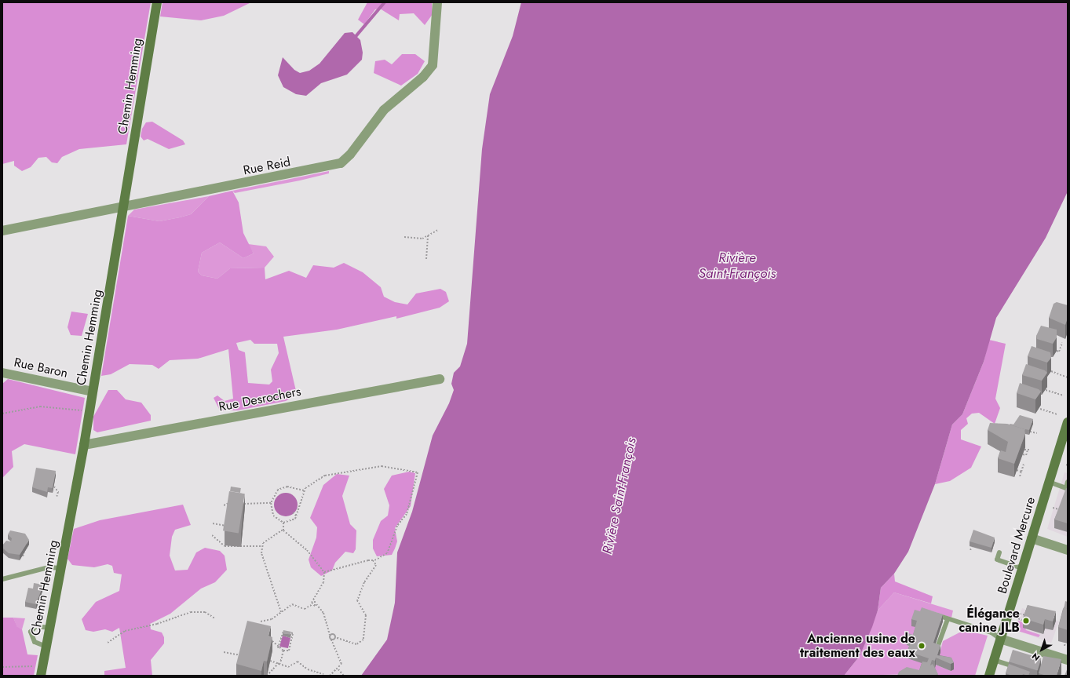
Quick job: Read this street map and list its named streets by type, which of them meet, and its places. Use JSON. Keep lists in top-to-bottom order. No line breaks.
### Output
{"streets":{"street":["Chemin Hemming","Rue Reid","Rue Baron","Rue Desrochers","Boulevard Mercure"]},"crossings":[["Chemin Hemming","Rue Reid"],["Chemin Hemming","Rue Baron"],["Chemin Hemming","Rue Desrochers"]],"water":["Rivière Saint-François"],"places":["Élégance canine JLB","Ancienne usine de traitement des eaux"],"north":"bottom left"}
